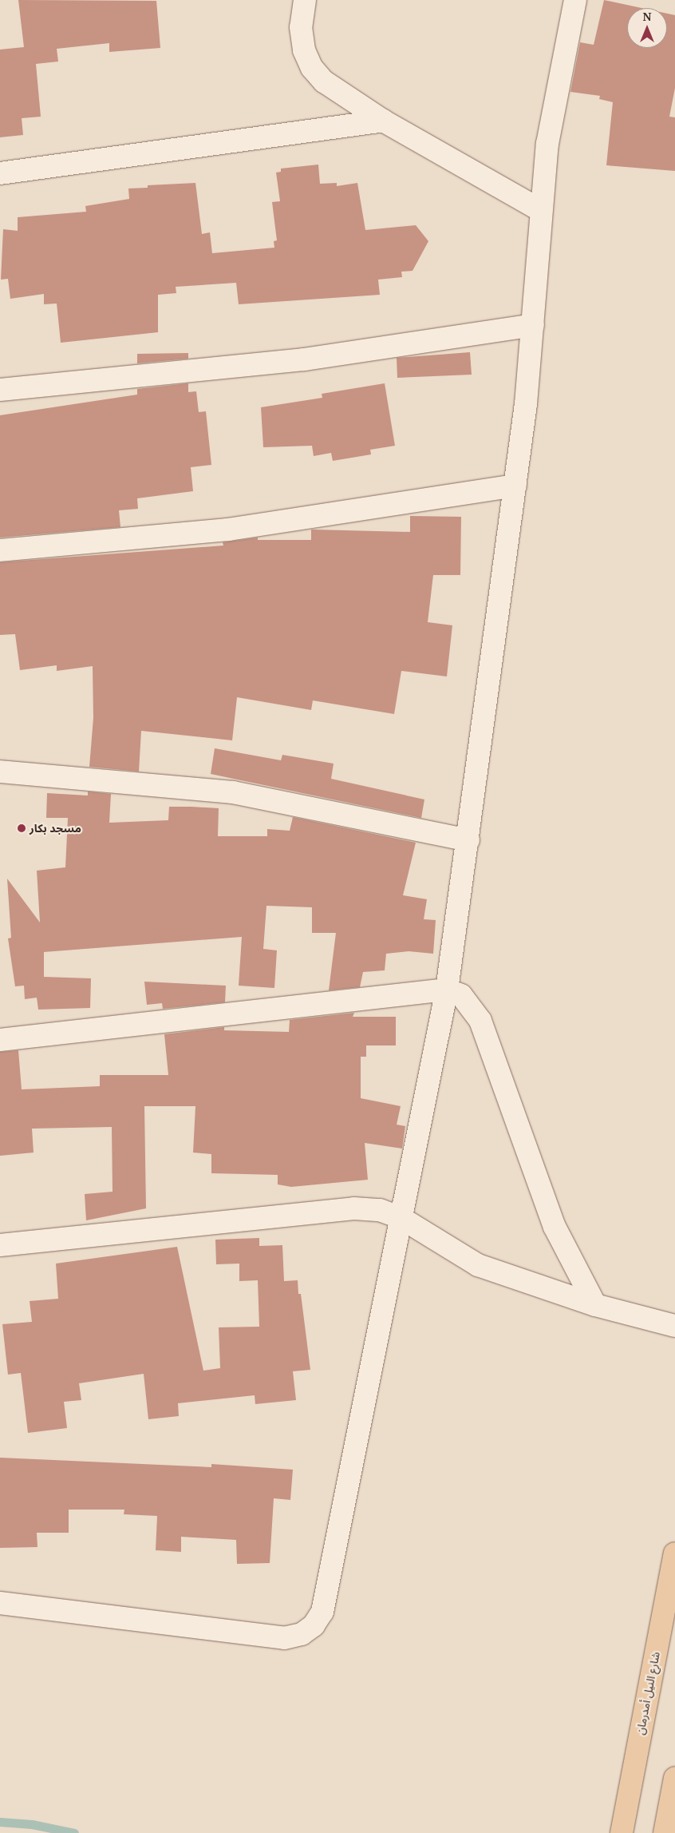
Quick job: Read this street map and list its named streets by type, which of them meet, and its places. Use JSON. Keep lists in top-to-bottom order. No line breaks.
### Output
{"streets":{"main road":["شارع النيل أمدرمان"]},"places":["مسجد بكار"],"north":"top"}
